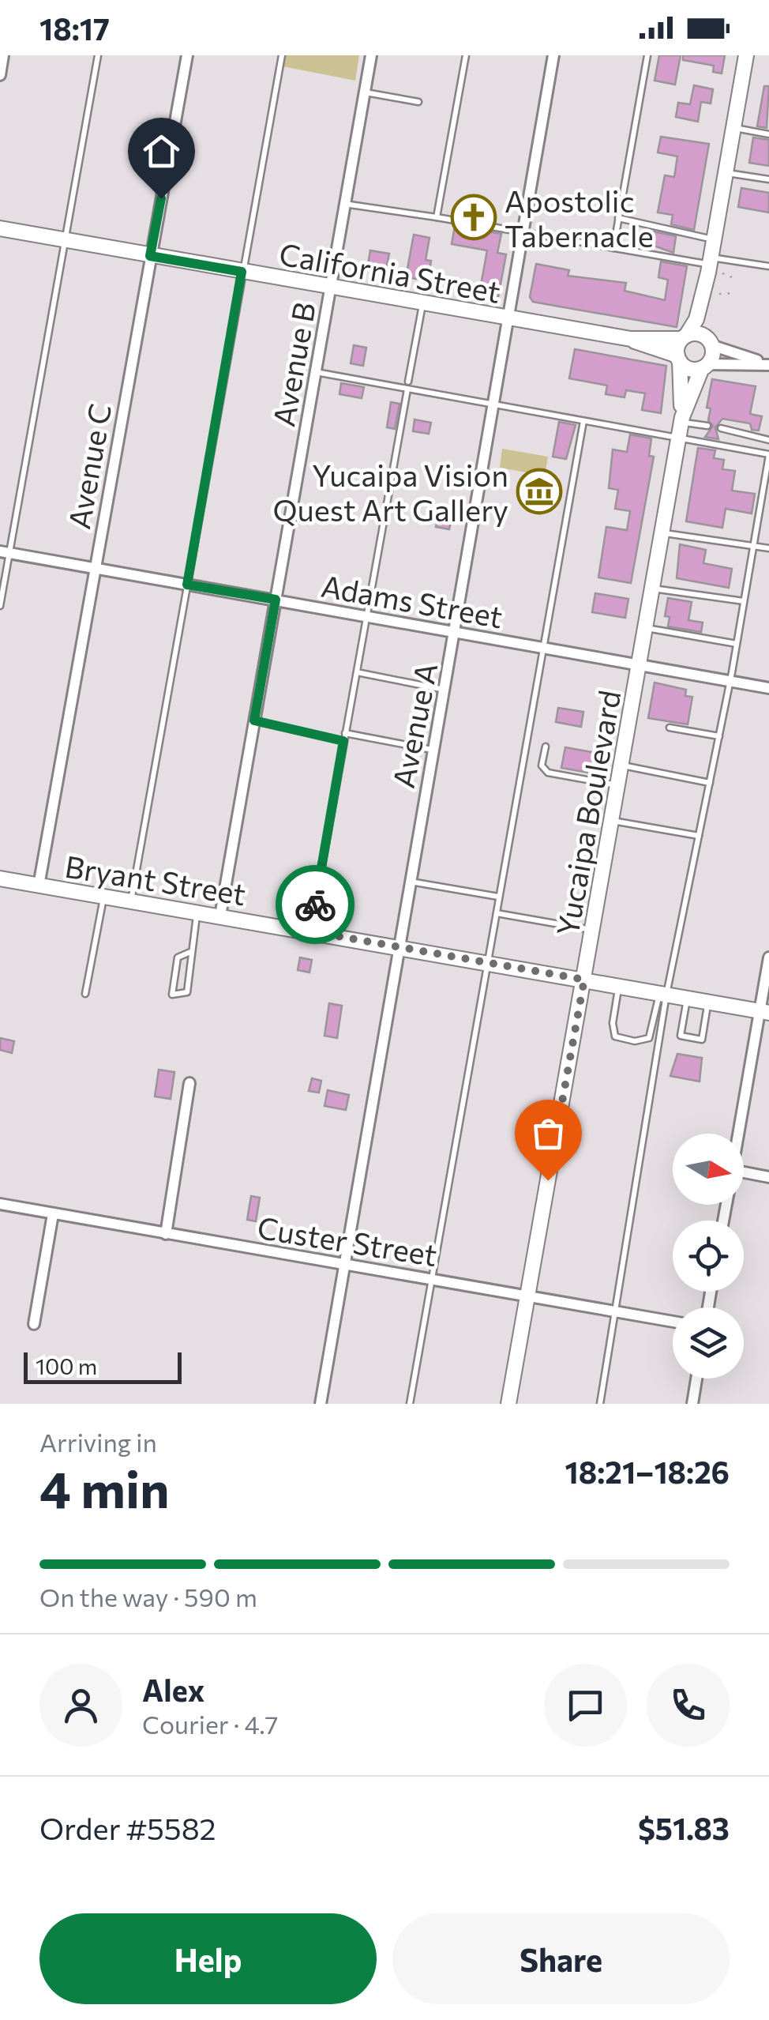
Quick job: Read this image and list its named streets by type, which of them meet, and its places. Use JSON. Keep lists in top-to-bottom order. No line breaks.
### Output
{"streets":{"street":["California Street","Avenue B","Avenue C","Adams Street","Avenue A","Yucaipa Boulevard","Bryant Street","Custer Street"]},"crossings":[["California Street","Avenue B"],["California Street","Avenue C"],["California Street","Avenue A"],["California Street","Yucaipa Boulevard"],["Avenue B","Adams Street"],["Avenue B","Bryant Street"],["Avenue C","Adams Street"],["Avenue C","Bryant Street"],["Adams Street","Avenue A"],["Adams Street","Yucaipa Boulevard"],["Avenue A","Bryant Street"],["Avenue A","Custer Street"],["Yucaipa Boulevard","Bryant Street"],["Yucaipa Boulevard","Custer Street"]],"places":{"church":["Apostolic Tabernacle"],"museum":["Yucaipa Vision Quest Art Gallery"]},"scale_bar":"100 m","north":"right","page":{"status":"18:17","scale":"100 m","heading":["4 min","Arriving in","18:21–18:26"],"panel":["Alex","Courier · 4.7","Order #5582","$51.83"],"bar":"On the way · 590 m","buttons":["Help","Share"]}}
